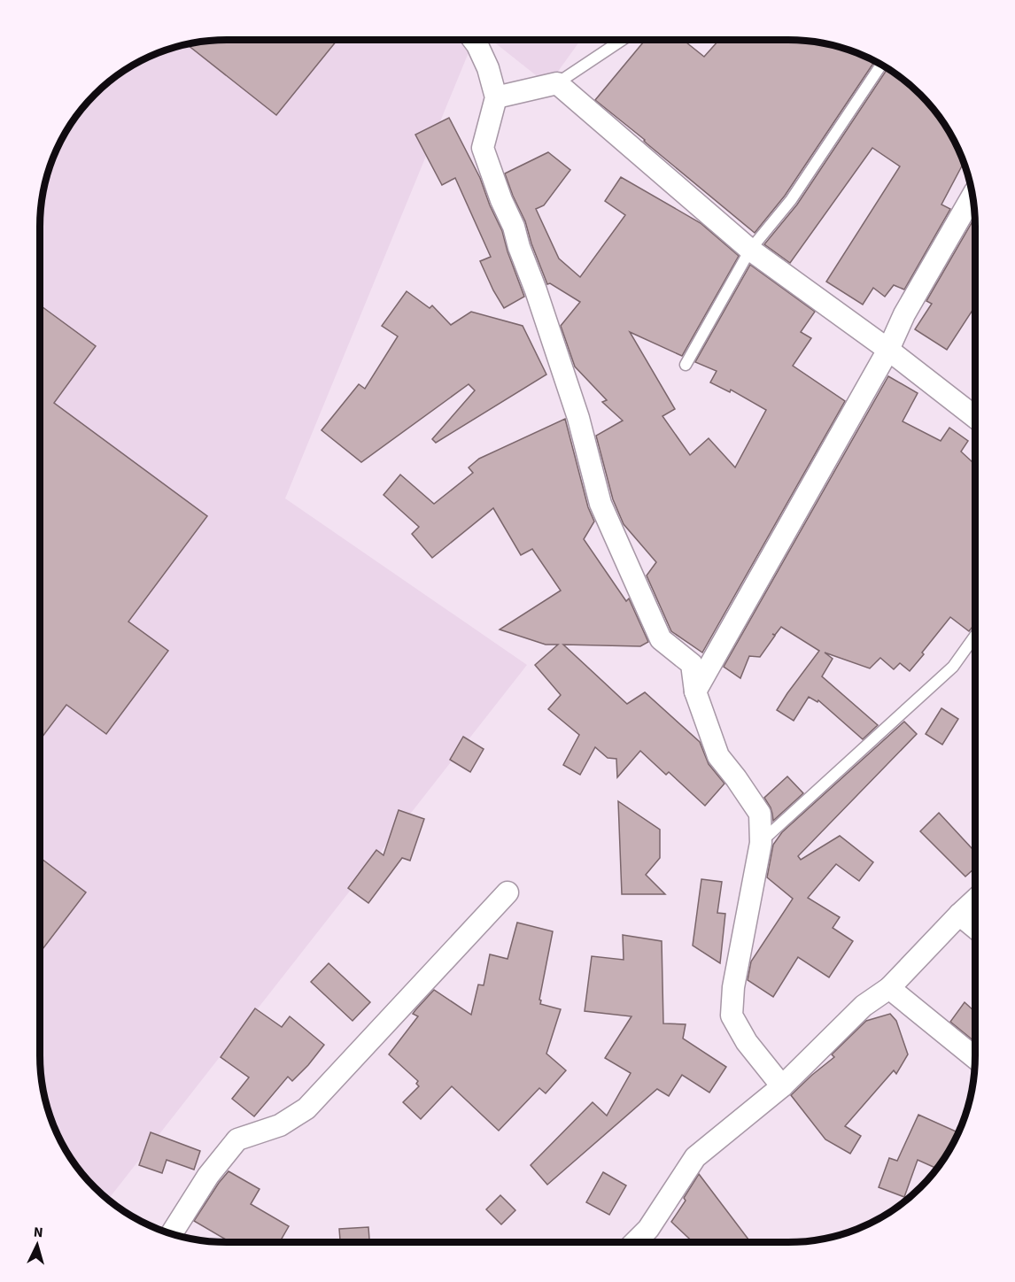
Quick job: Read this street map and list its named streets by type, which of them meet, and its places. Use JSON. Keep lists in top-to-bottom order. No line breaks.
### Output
{"north":"top"}
